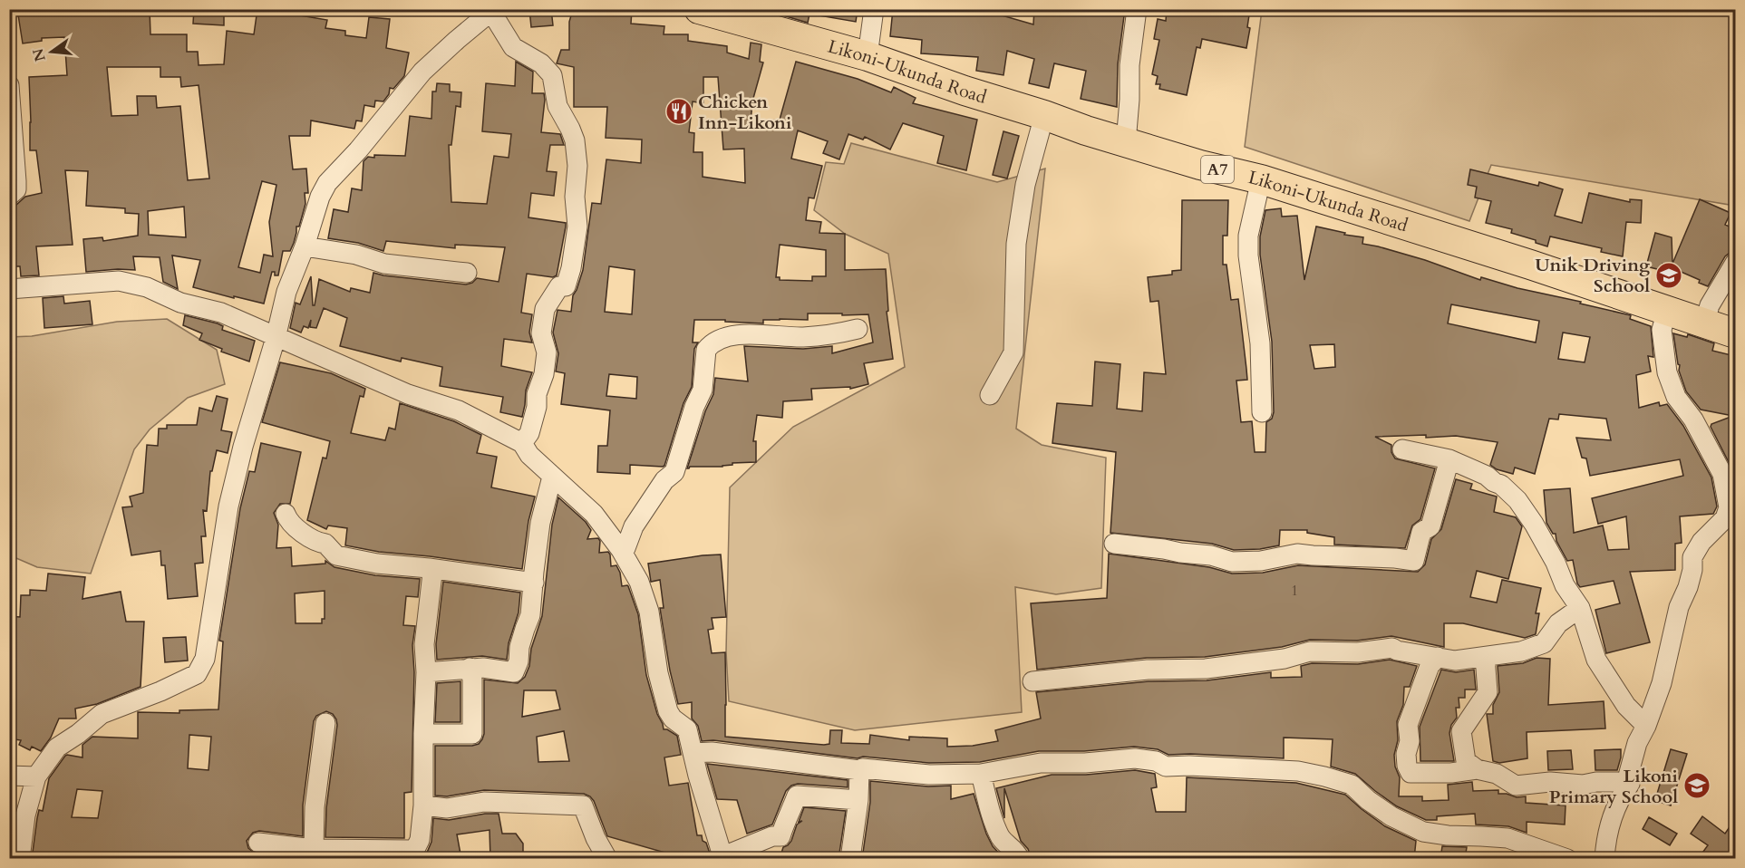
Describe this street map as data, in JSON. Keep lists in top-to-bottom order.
{
  "streets": {
    "highway": ["Likoni-Ukunda Road", "A7"]
  },
  "places": {
    "restaurant": ["Chicken Inn-Likoni"],
    "school or university": ["Unik Driving School", "Likoni Primary School"]
  },
  "house_numbers": ["1"],
  "north": "left"
}
